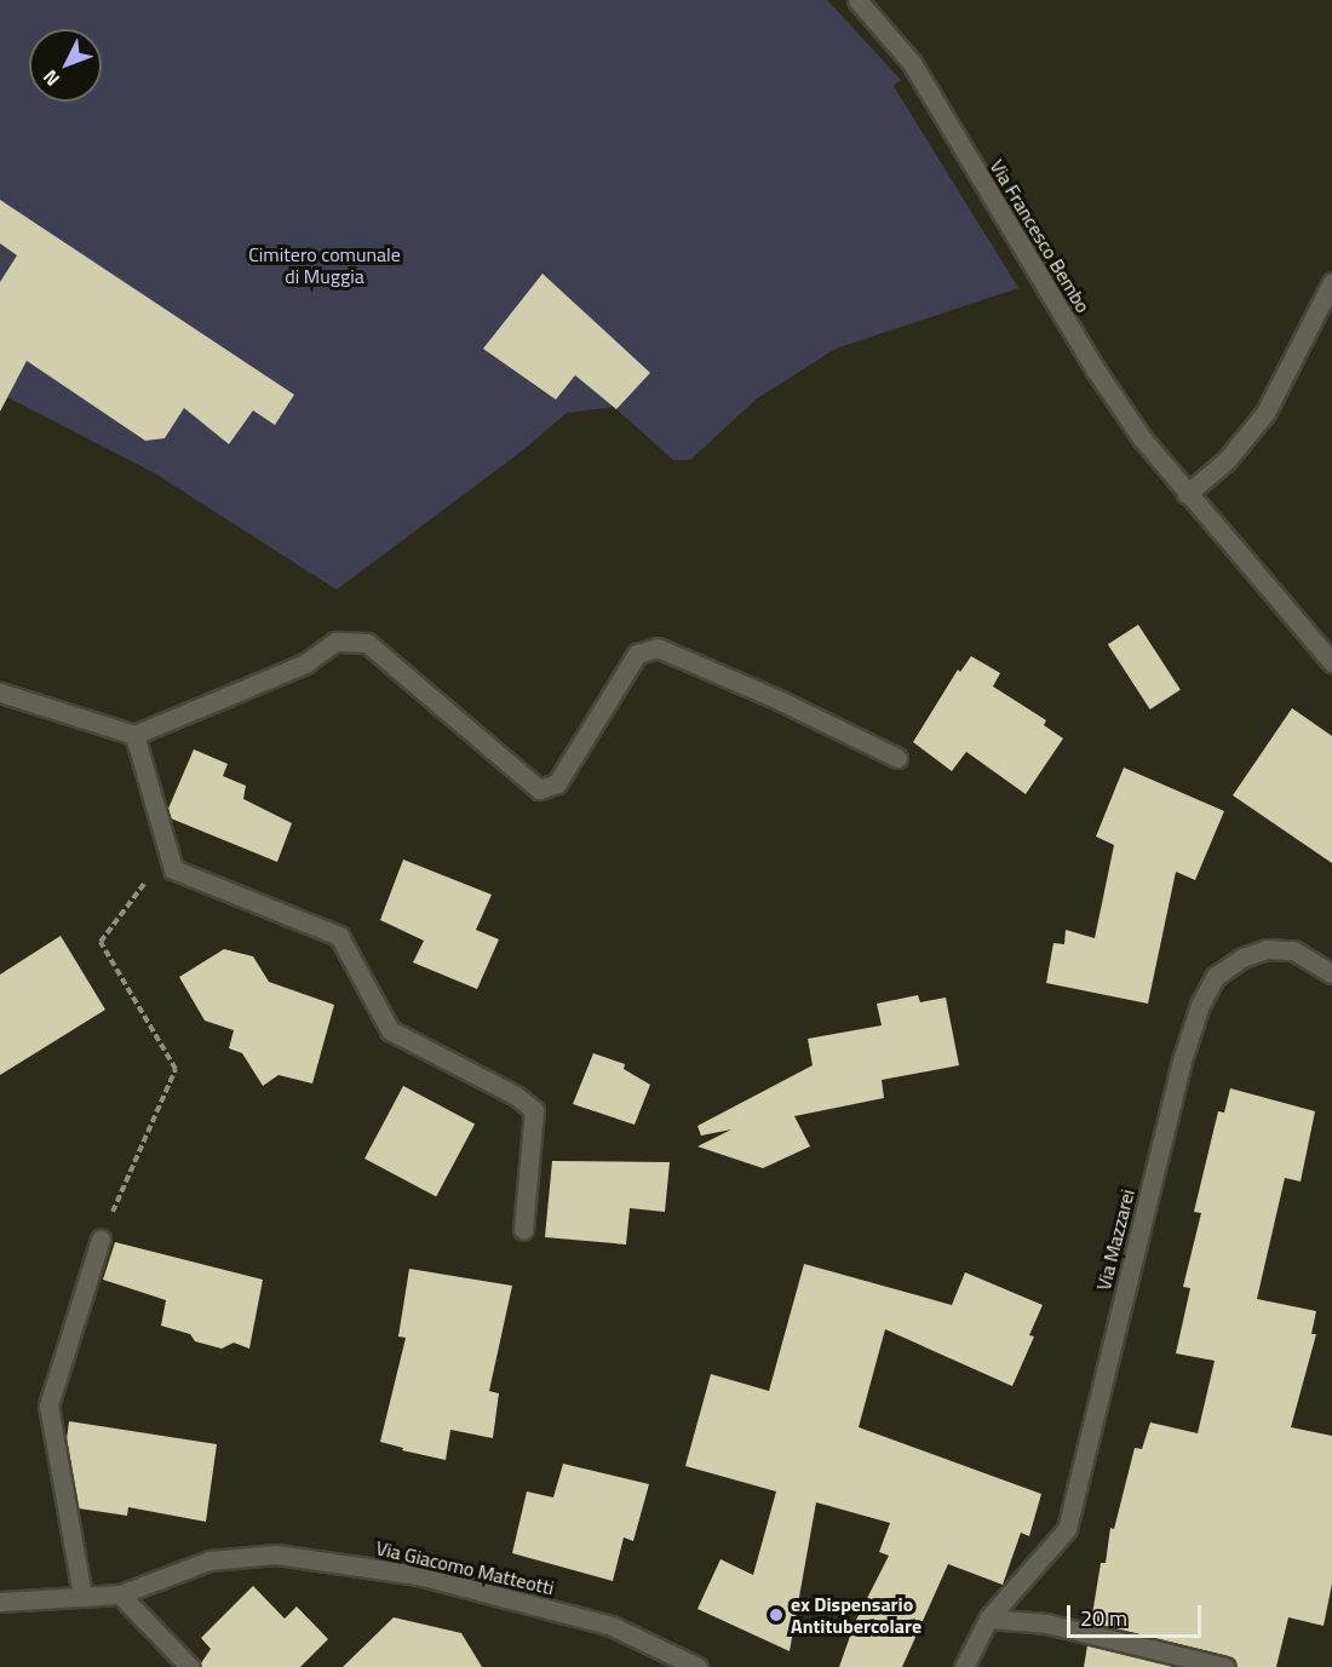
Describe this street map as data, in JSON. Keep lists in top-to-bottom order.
{
  "streets": {
    "street": ["Via Francesco Bembo", "Via Mazzarei", "Via Giacomo Matteotti"]
  },
  "parks": ["Cimitero comunale di Muggia"],
  "places": ["ex Dispensario Antitubercolare"],
  "scale_bar": "20 m",
  "north": "bottom left"
}
